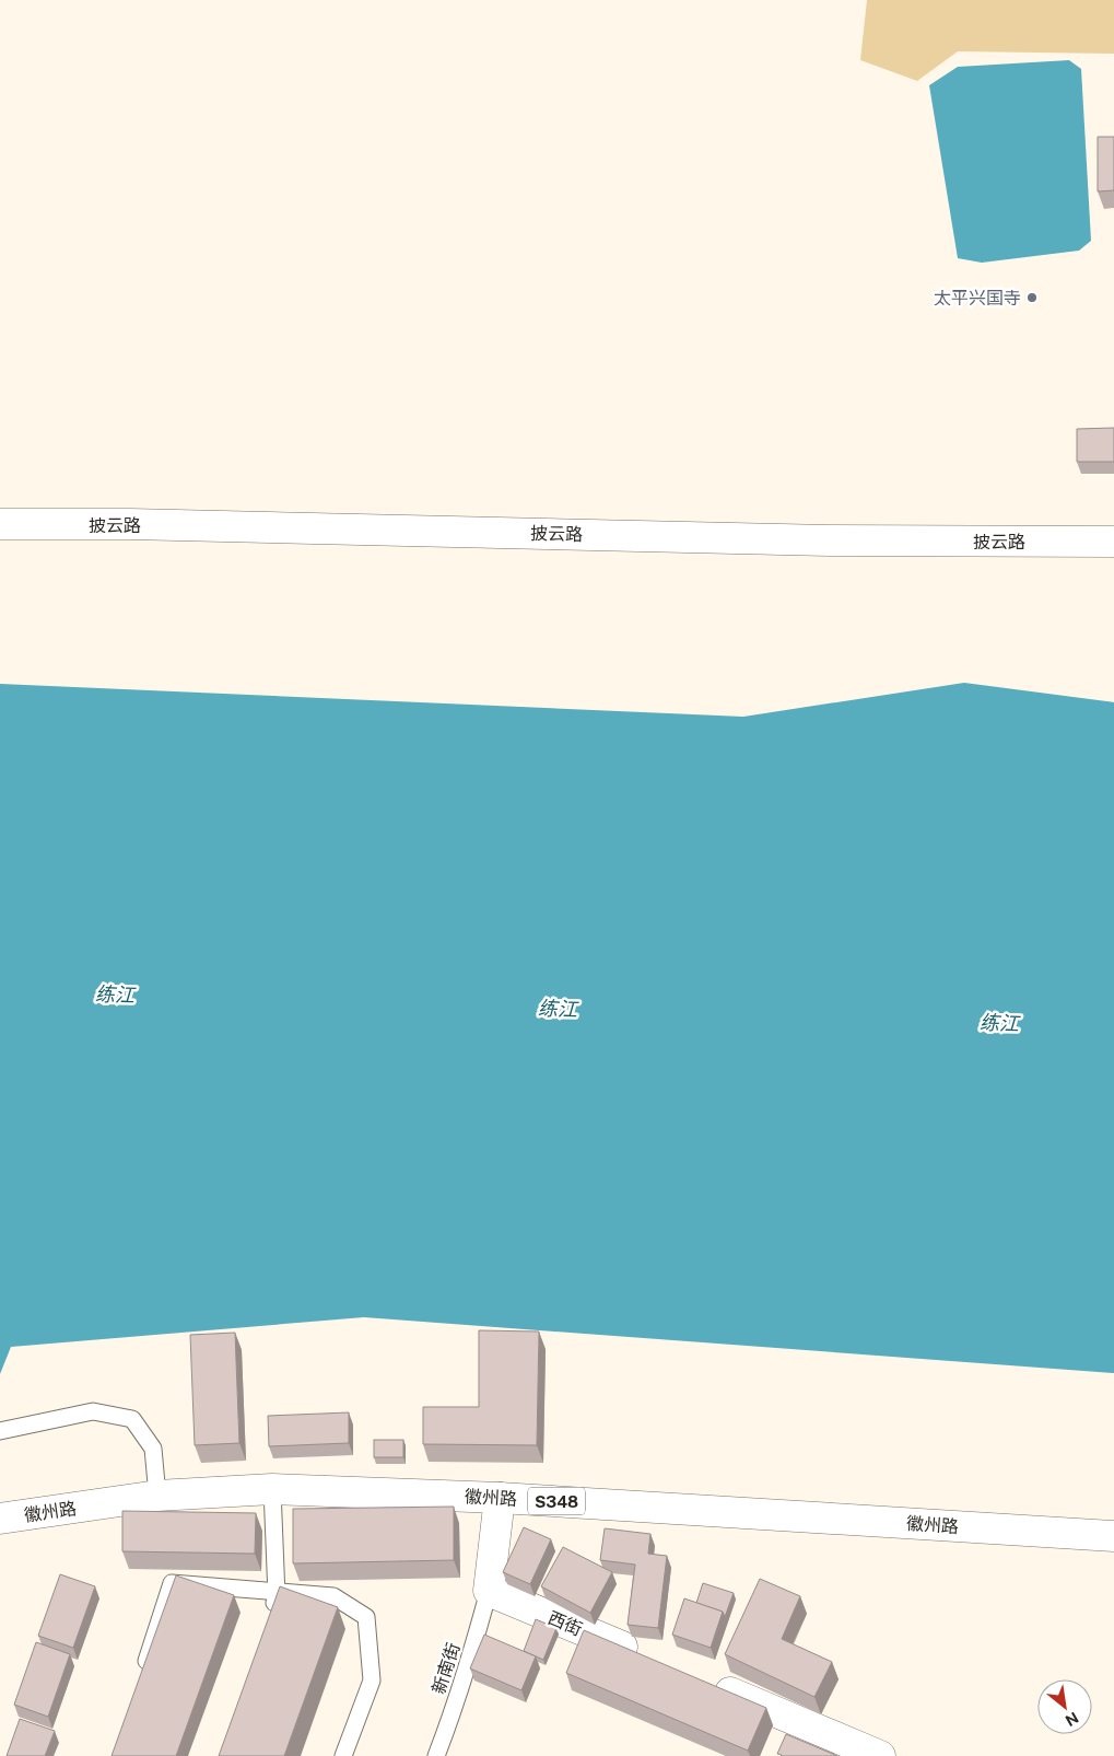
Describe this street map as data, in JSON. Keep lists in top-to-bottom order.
{
  "streets": {
    "street": [
      "披云路",
      "徽州路",
      "S348",
      "西街"
    ],
    "lane": ["新南街"]
  },
  "crossings": [
    ["西街", "新南街"]
  ],
  "water": ["练江"],
  "places": ["太平兴国寺"],
  "north": "bottom right"
}
